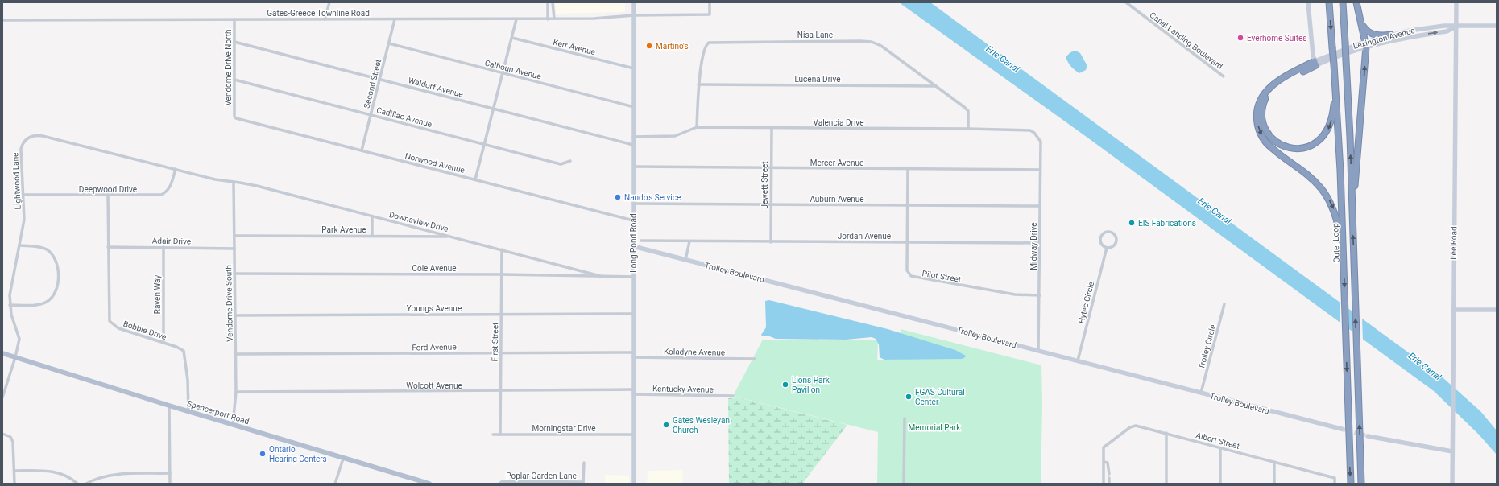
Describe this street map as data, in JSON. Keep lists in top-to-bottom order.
{
  "streets": {
    "highway": ["Outer Loop"],
    "main road": ["Spencerport Road"],
    "street": [
      "Gates-Greece Townline Road",
      "Nisa Lane",
      "Lexington Avenue",
      "Canal Landing Boulevard",
      "Kerr Avenue",
      "Vendome Drive North",
      "Calhoun Avenue",
      "Lucena Drive",
      "Second Street",
      "Waldorf Avenue",
      "Cadillac Avenue",
      "Valencia Drive",
      "Norwood Avenue",
      "Mercer Avenue",
      "Lightwood Lane",
      "Jewett Street",
      "Deepwood Drive",
      "Auburn Avenue",
      "Downsview Drive",
      "Park Avenue",
      "Jordan Avenue",
      "Adair Drive",
      "Long Pond Road",
      "Lee Road",
      "Midway Drive",
      "Cole Avenue",
      "Trolley Boulevard",
      "Pilot Street",
      "Raven Way",
      "Hytec Circle",
      "Vendome Drive South",
      "Youngs Avenue",
      "Bobbie Drive",
      "First Street",
      "Ford Avenue",
      "Trolley Circle",
      "Koladyne Avenue",
      "Wolcott Avenue",
      "Kentucky Avenue",
      "Morningstar Drive",
      "Albert Street",
      "Poplar Garden Lane"
    ]
  },
  "crossings": [
    ["Gates-Greece Townline Road", "Vendome Drive North"],
    ["Gates-Greece Townline Road", "Second Street"],
    ["Gates-Greece Townline Road", "Long Pond Road"],
    ["Nisa Lane", "Lucena Drive"],
    ["Nisa Lane", "Valencia Drive"],
    ["Lexington Avenue", "Lee Road"],
    ["Kerr Avenue", "Long Pond Road"],
    ["Vendome Drive North", "Waldorf Avenue"],
    ["Vendome Drive North", "Cadillac Avenue"],
    ["Vendome Drive North", "Norwood Avenue"],
    ["Calhoun Avenue", "Second Street"],
    ["Calhoun Avenue", "Long Pond Road"],
    ["Second Street", "Waldorf Avenue"],
    ["Second Street", "Cadillac Avenue"],
    ["Second Street", "Norwood Avenue"],
    ["Waldorf Avenue", "Long Pond Road"],
    ["Valencia Drive", "Jewett Street"],
    ["Valencia Drive", "Long Pond Road"],
    ["Valencia Drive", "Midway Drive"],
    ["Norwood Avenue", "Long Pond Road"],
    ["Mercer Avenue", "Jewett Street"],
    ["Mercer Avenue", "Long Pond Road"],
    ["Mercer Avenue", "Midway Drive"],
    ["Mercer Avenue", "Pilot Street"],
    ["Lightwood Lane", "Deepwood Drive"],
    ["Lightwood Lane", "Downsview Drive"],
    ["Lightwood Lane", "Vendome Drive South"],
    ["Lightwood Lane", "Spencerport Road"],
    ["Jewett Street", "Auburn Avenue"],
    ["Jewett Street", "Jordan Avenue"],
    ["Deepwood Drive", "Bobbie Drive"],
    ["Auburn Avenue", "Long Pond Road"],
    ["Auburn Avenue", "Midway Drive"],
    ["Auburn Avenue", "Pilot Street"],
    ["Downsview Drive", "Park Avenue"],
    ["Downsview Drive", "Cole Avenue"],
    ["Downsview Drive", "Vendome Drive South"],
    ["Downsview Drive", "First Street"],
    ["Park Avenue", "Vendome Drive South"],
    ["Jordan Avenue", "Midway Drive"],
    ["Jordan Avenue", "Pilot Street"],
    ["Adair Drive", "Raven Way"],
    ["Adair Drive", "Vendome Drive South"],
    ["Adair Drive", "Bobbie Drive"],
    ["Long Pond Road", "Cole Avenue"],
    ["Long Pond Road", "Trolley Boulevard"],
    ["Long Pond Road", "Youngs Avenue"],
    ["Long Pond Road", "Ford Avenue"],
    ["Long Pond Road", "Koladyne Avenue"],
    ["Long Pond Road", "Wolcott Avenue"],
    ["Long Pond Road", "Kentucky Avenue"],
    ["Long Pond Road", "Morningstar Drive"],
    ["Midway Drive", "Trolley Boulevard"],
    ["Midway Drive", "Pilot Street"],
    ["Cole Avenue", "Vendome Drive South"],
    ["Cole Avenue", "First Street"],
    ["Trolley Boulevard", "Hytec Circle"],
    ["Trolley Boulevard", "Trolley Circle"],
    ["Raven Way", "Bobbie Drive"],
    ["Vendome Drive South", "Youngs Avenue"],
    ["Vendome Drive South", "Ford Avenue"],
    ["Vendome Drive South", "Wolcott Avenue"],
    ["Vendome Drive South", "Spencerport Road"],
    ["Youngs Avenue", "First Street"],
    ["Bobbie Drive", "Spencerport Road"],
    ["First Street", "Ford Avenue"],
    ["First Street", "Wolcott Avenue"],
    ["First Street", "Morningstar Drive"],
    ["Wolcott Avenue", "Kentucky Avenue"]
  ],
  "water": ["Erie Canal"],
  "parks": ["Memorial Park"],
  "places": [
    "Everhome Suites",
    "Martino's",
    "Nando's Service",
    "EIS Fabrications",
    "Lions Park Pavilion",
    "FGAS Cultural Center",
    "Gates Wesleyan Church",
    "Ontario Hearing Centers"
  ]
}
